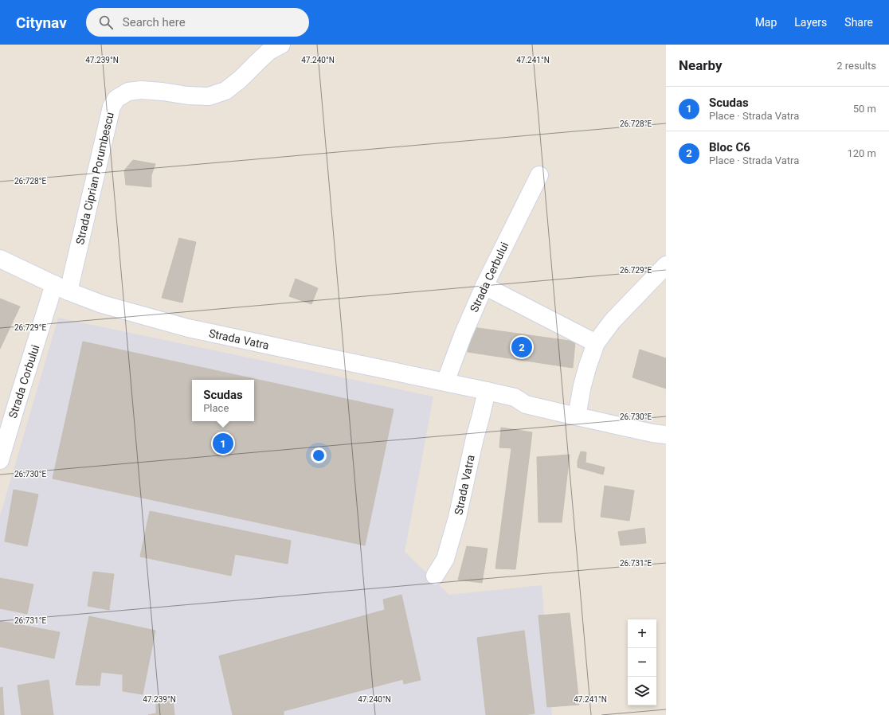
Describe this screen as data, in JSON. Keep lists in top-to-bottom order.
{
  "streets": {
    "street": [
      "Strada Ciprian Porumbescu",
      "Strada Cerbului",
      "Strada Vatra",
      "Strada Corbului"
    ]
  },
  "crossings": [
    ["Strada Ciprian Porumbescu", "Strada Vatra"],
    ["Strada Ciprian Porumbescu", "Strada Corbului"],
    ["Strada Cerbului", "Strada Vatra"],
    ["Strada Vatra", "Strada Corbului"]
  ],
  "page": {
    "header": "Citynav",
    "search": "Search here",
    "nav": ["Map", "Layers", "Share"],
    "heading": ["Nearby", "2 results"],
    "list": [
      {
        "mark": "1",
        "name": "Scudas",
        "note": "Place · Strada Vatra",
        "value": "50 m"
      },
      {
        "mark": "2",
        "name": "Bloc C6",
        "note": "Place · Strada Vatra",
        "value": "120 m"
      }
    ],
    "pins": ["2", "1"],
    "popup": ["Scudas", "Place"],
    "map_buttons": ["+", "−"]
  },
  "coordinates": [
    "47.239°N",
    "47.240°N",
    "47.241°N",
    "26.728°E",
    "26.729°E",
    "26.730°E",
    "26.731°E"
  ]
}
